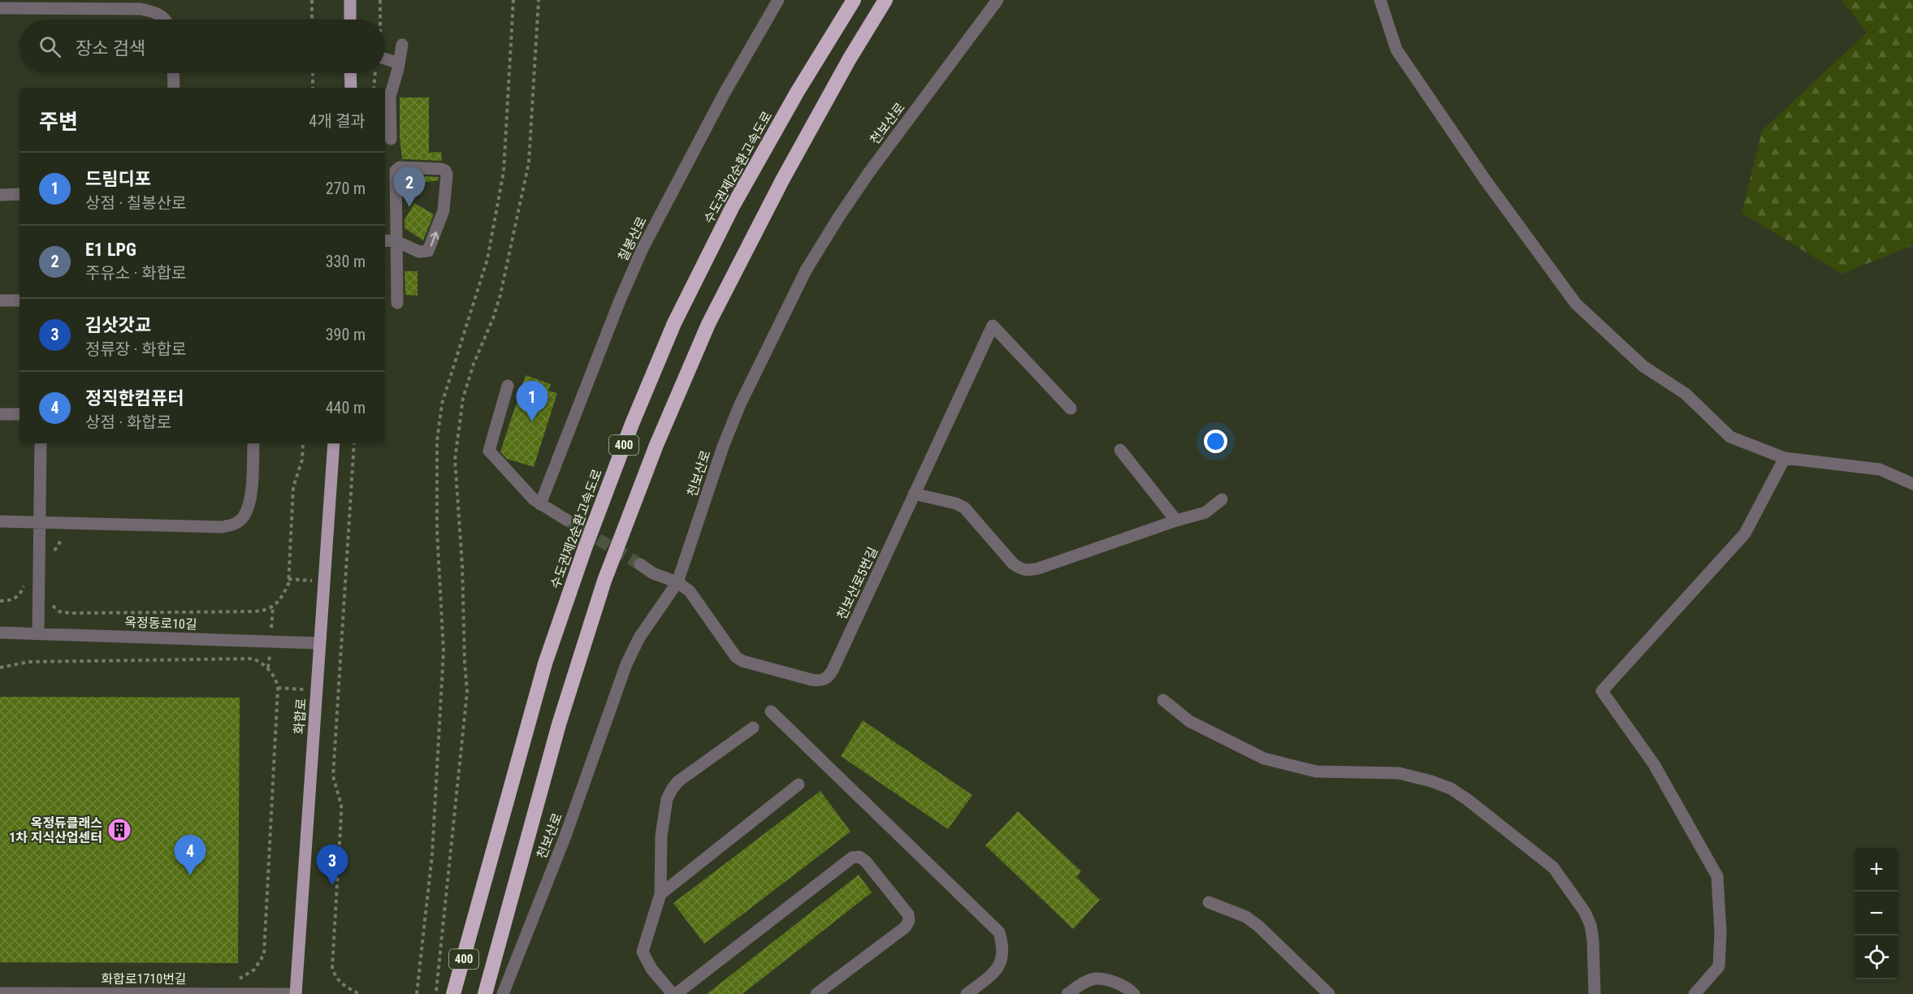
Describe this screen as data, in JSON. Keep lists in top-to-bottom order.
{
  "streets": {
    "highway": ["수도권제2순환고속도로", "400"],
    "main road": ["화합로"],
    "street": [
      "천보산로",
      "칠봉산로",
      "천보산로5번길",
      "옥정동로10길",
      "화합로1710번길"
    ]
  },
  "crossings": [
    ["천보산로", "천보산로5번길"],
    ["옥정동로10길", "화합로"]
  ],
  "places": {
    "building": ["옥정듀클래스 1차 지식산업센터"]
  },
  "page": {
    "search": "장소 검색",
    "heading": ["주변", "4개 결과"],
    "list": [
      {
        "mark": "1",
        "name": "드림디포",
        "note": "상점 · 칠봉산로",
        "value": "270 m"
      },
      {
        "mark": "2",
        "name": "E1 LPG",
        "note": "주유소 · 화합로",
        "value": "330 m"
      },
      {
        "mark": "3",
        "name": "김삿갓교",
        "note": "정류장 · 화합로",
        "value": "390 m"
      },
      {
        "mark": "4",
        "name": "정직한컴퓨터",
        "note": "상점 · 화합로",
        "value": "440 m"
      }
    ],
    "pins": [
      "2",
      "1",
      "4",
      "3"
    ],
    "map_buttons": ["+", "−"]
  }
}
